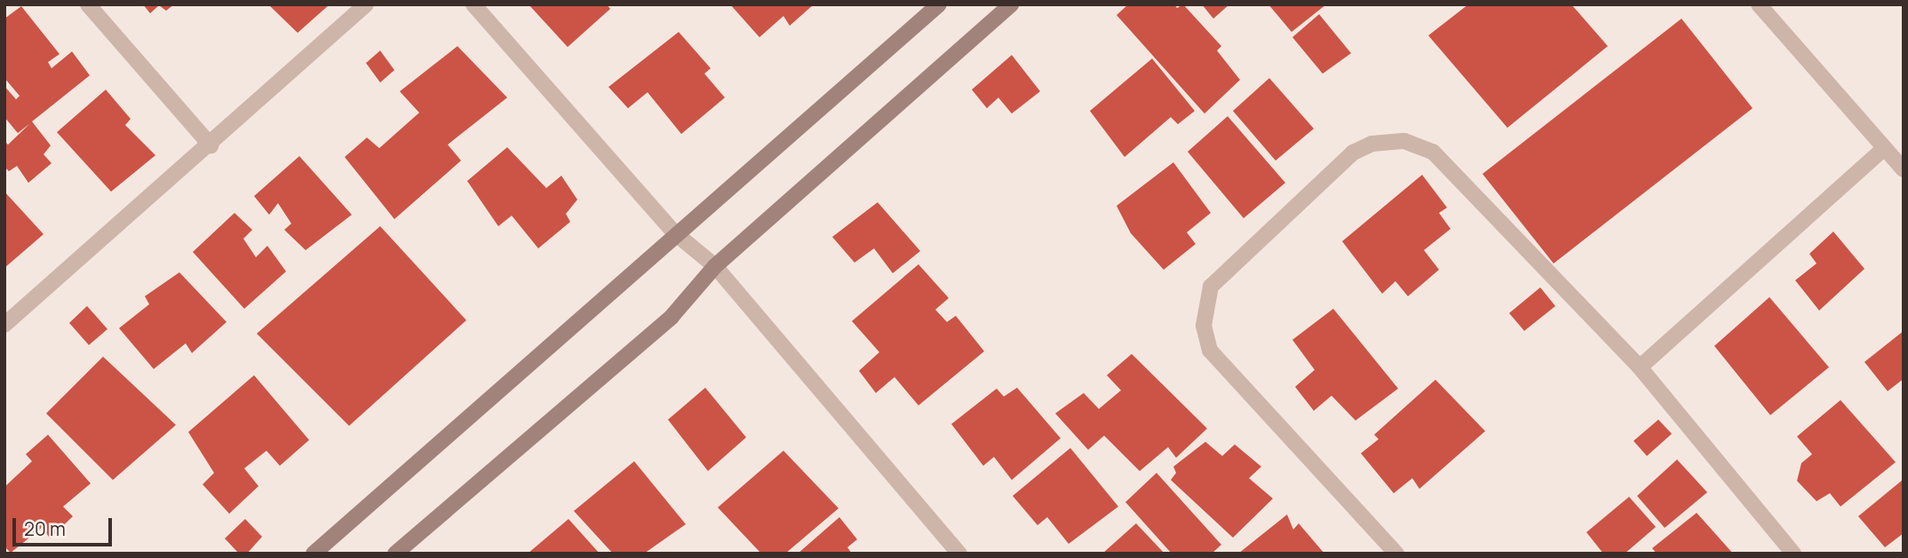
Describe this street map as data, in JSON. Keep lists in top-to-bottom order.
{
  "scale_bar": "20 m"
}
